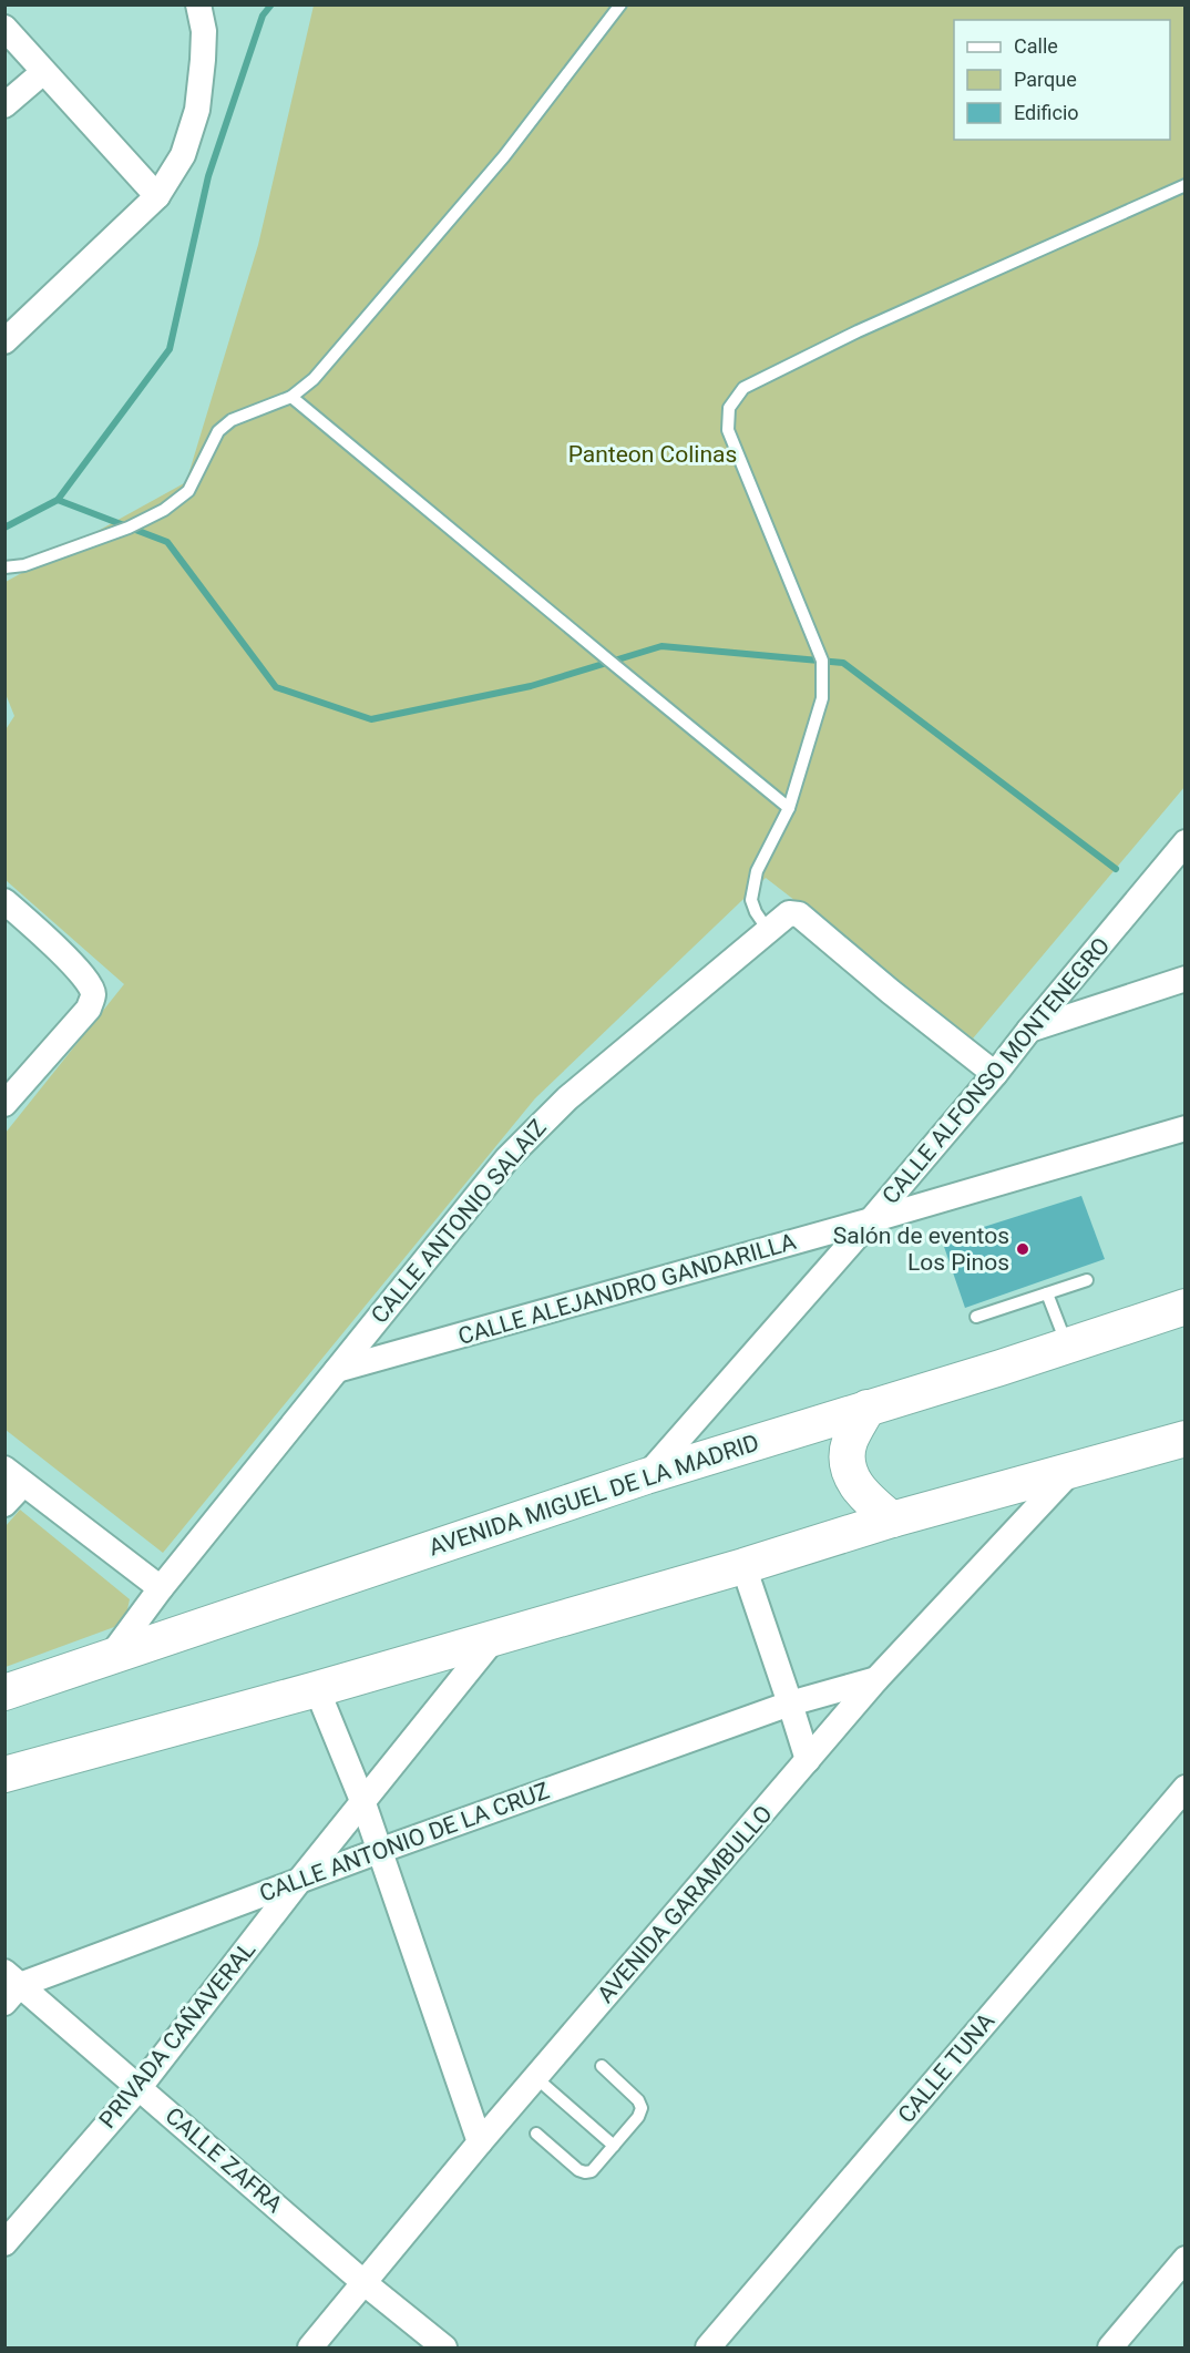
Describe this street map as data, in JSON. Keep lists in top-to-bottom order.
{
  "streets": {
    "main road": ["AVENIDA MIGUEL DE LA MADRID"],
    "street": [
      "CALLE ALFONSO MONTENEGRO",
      "CALLE ANTONIO SALAIZ",
      "CALLE ALEJANDRO GANDARILLA",
      "CALLE ANTONIO DE LA CRUZ",
      "AVENIDA GARAMBULLO",
      "PRIVADA CAÑAVERAL",
      "CALLE TUNA",
      "CALLE ZAFRA"
    ]
  },
  "crossings": [
    ["CALLE ALFONSO MONTENEGRO", "CALLE ANTONIO SALAIZ"],
    ["CALLE ALFONSO MONTENEGRO", "CALLE ALEJANDRO GANDARILLA"],
    ["CALLE ALFONSO MONTENEGRO", "AVENIDA MIGUEL DE LA MADRID"],
    ["CALLE ANTONIO SALAIZ", "CALLE ALEJANDRO GANDARILLA"],
    ["CALLE ANTONIO SALAIZ", "AVENIDA MIGUEL DE LA MADRID"],
    ["CALLE ANTONIO DE LA CRUZ", "AVENIDA GARAMBULLO"],
    ["CALLE ANTONIO DE LA CRUZ", "PRIVADA CAÑAVERAL"],
    ["CALLE ANTONIO DE LA CRUZ", "CALLE ZAFRA"],
    ["AVENIDA GARAMBULLO", "CALLE ZAFRA"],
    ["PRIVADA CAÑAVERAL", "CALLE ZAFRA"]
  ],
  "parks": ["Panteon Colinas"],
  "places": ["Salón de eventos Los Pinos"],
  "legend": ["Calle", "Parque", "Edificio"]
}
